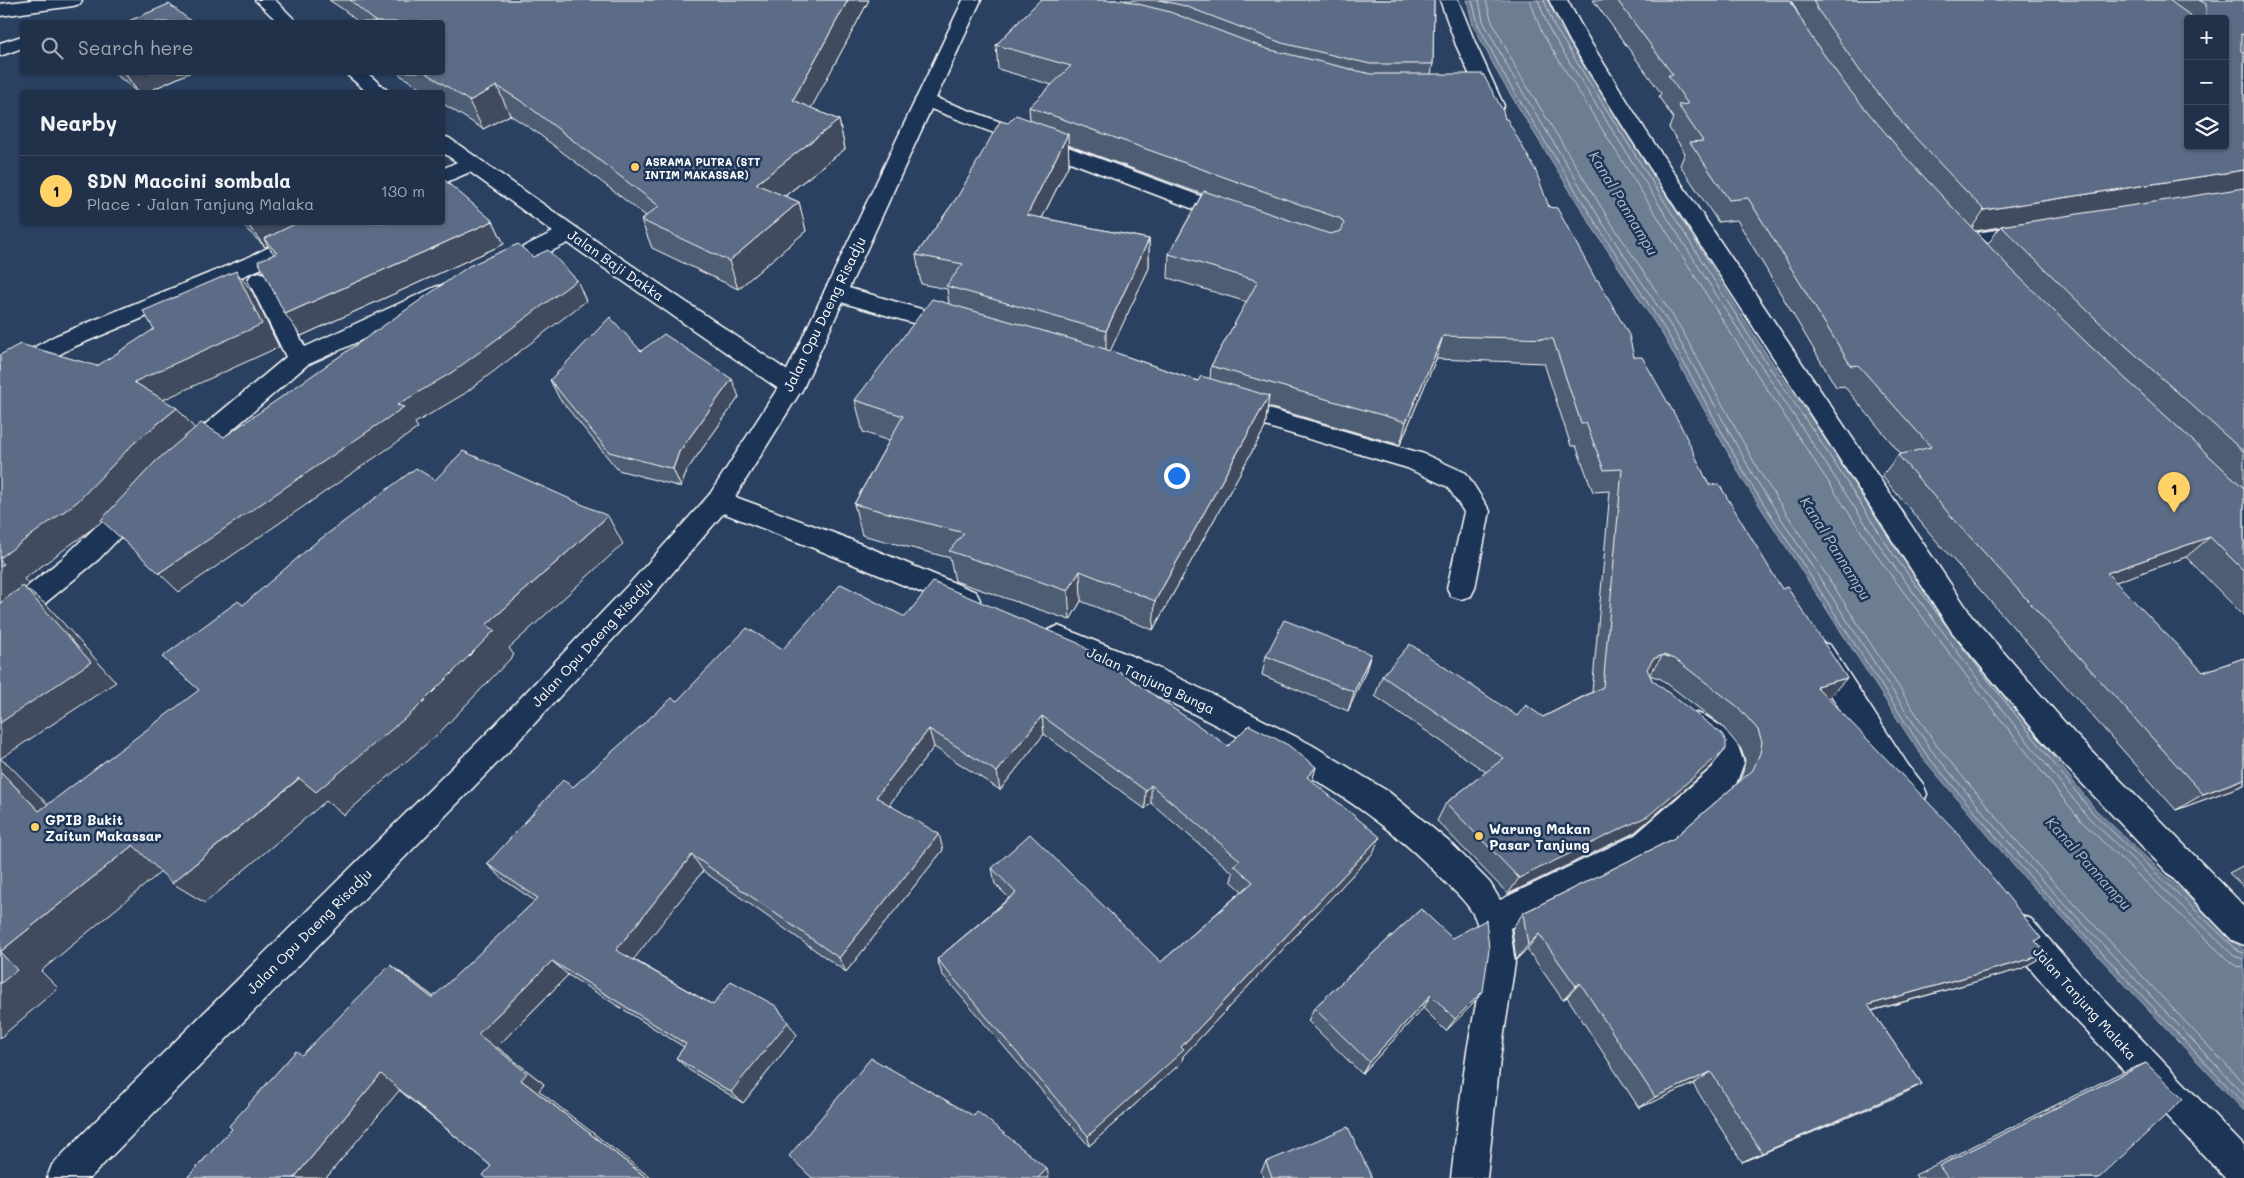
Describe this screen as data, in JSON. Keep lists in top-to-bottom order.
{
  "streets": {
    "street": [
      "Jalan Baji Dakka",
      "Jalan Opu Daeng Risadju",
      "Jalan Tanjung Bunga",
      "Jalan Tanjung Malaka"
    ]
  },
  "crossings": [
    ["Jalan Baji Dakka", "Jalan Opu Daeng Risadju"]
  ],
  "water": ["Kanal Pannampu"],
  "places": ["ASRAMA PUTRA (STT INTIM MAKASSAR)", "GPIB Bukit Zaitun Makassar", "Warung Makan Pasar Tanjung"],
  "page": {
    "map_buttons": ["+", "−"],
    "search": "Search here",
    "heading": "Nearby",
    "list": [
      {
        "mark": "1",
        "name": "SDN Maccini sombala",
        "note": "Place · Jalan Tanjung Malaka",
        "value": "130 m"
      }
    ],
    "pins": "1"
  }
}
